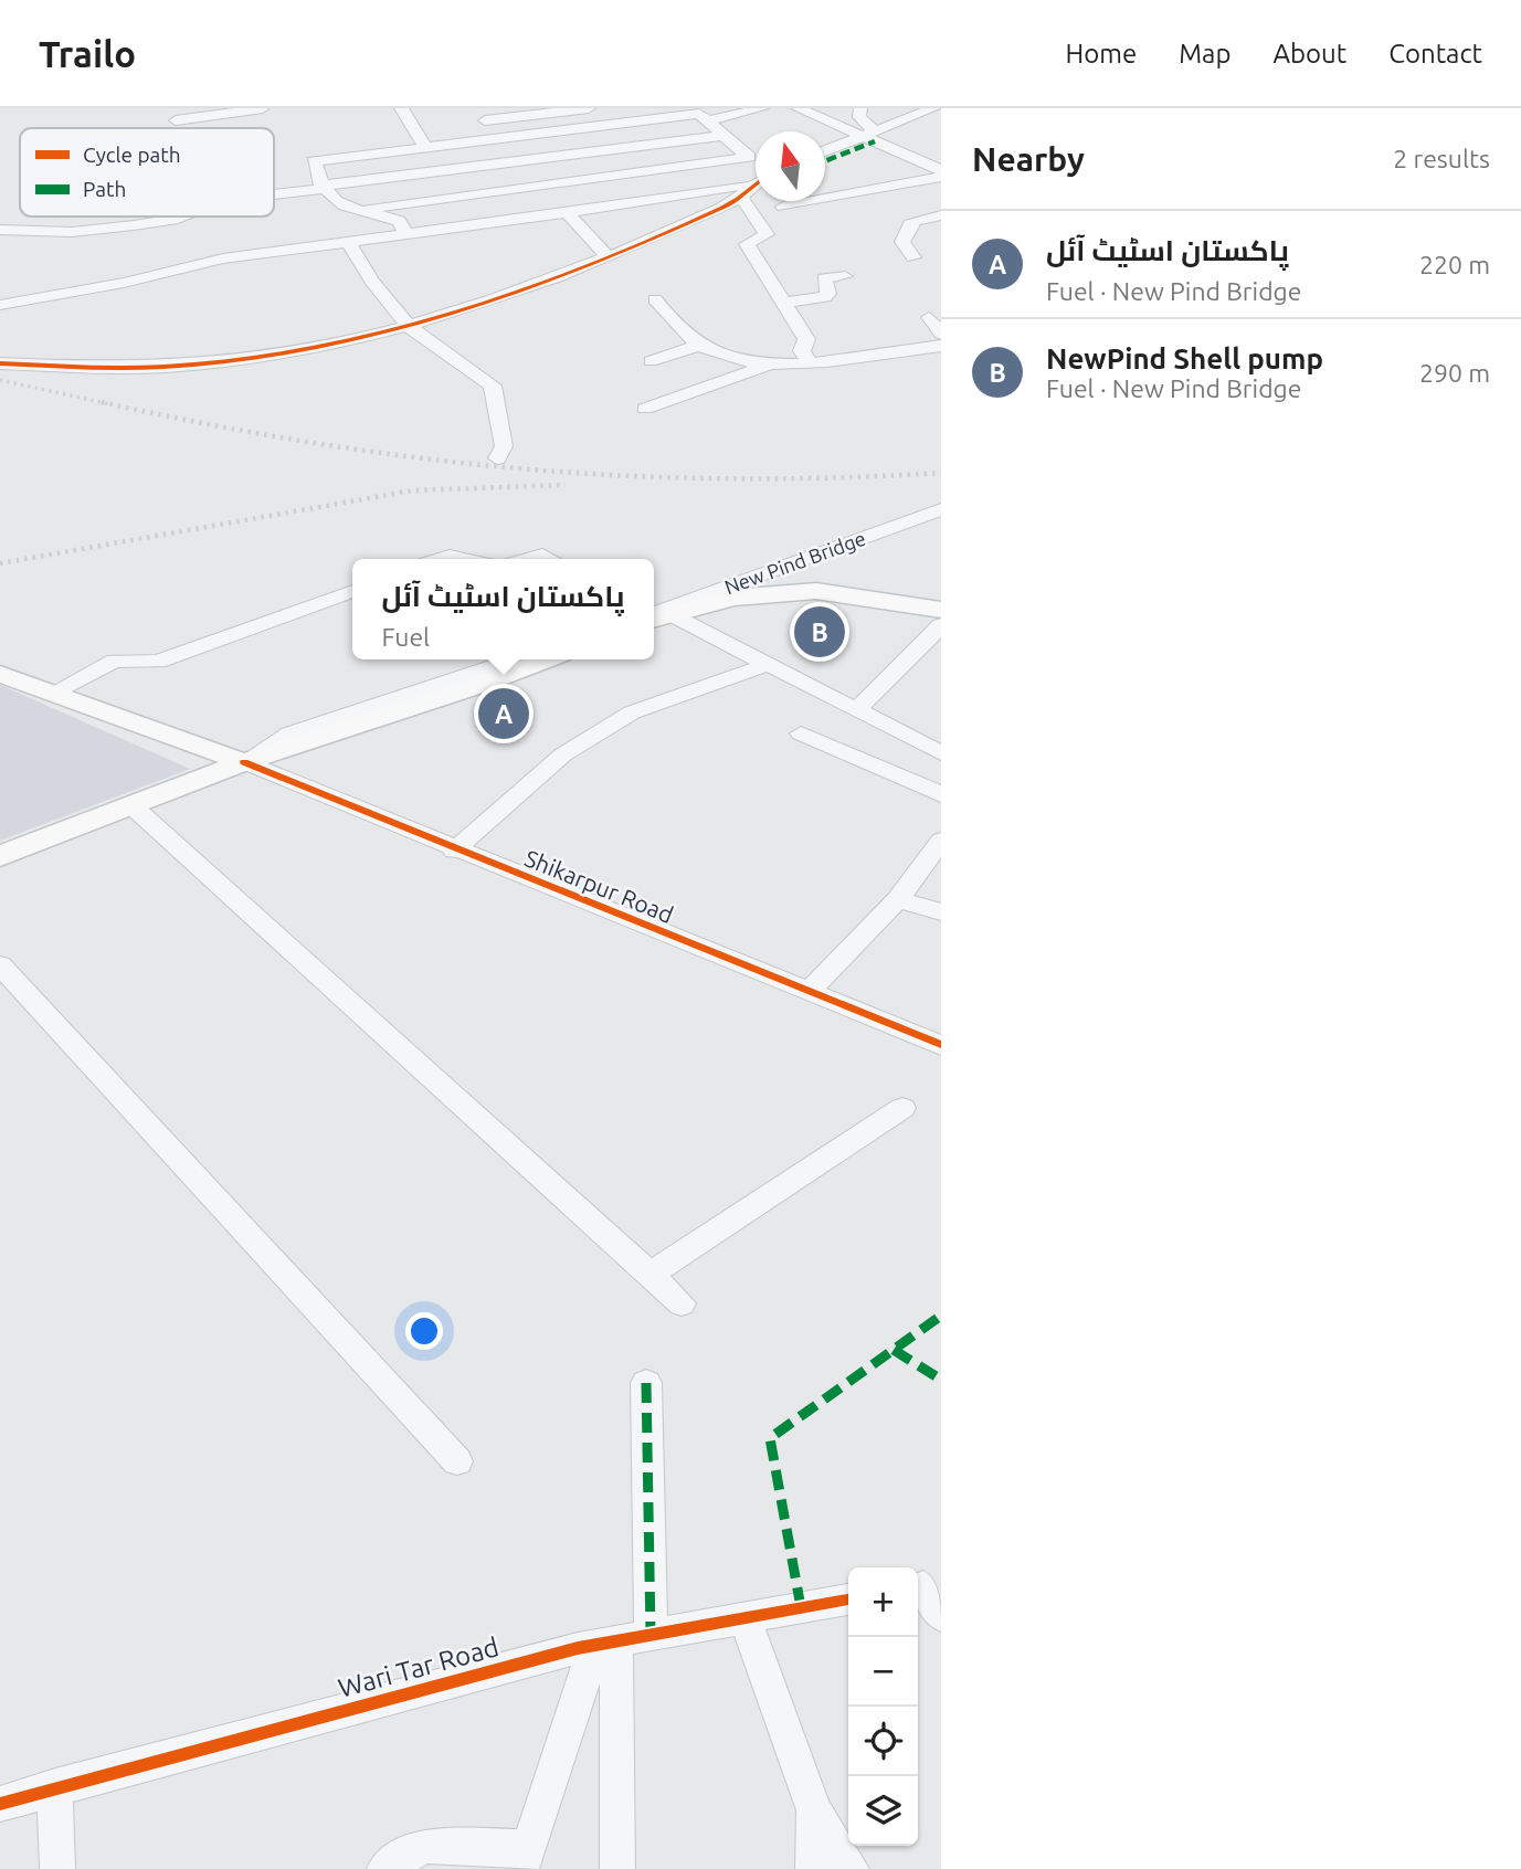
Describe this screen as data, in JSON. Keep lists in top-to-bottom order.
{
  "streets": {
    "street": ["New Pind Bridge", "Shikarpur Road", "Wari Tar Road"]
  },
  "legend": ["Cycle path", "Path"],
  "north": "top",
  "page": {
    "header": "Trailo",
    "nav": [
      "Home",
      "Map",
      "About",
      "Contact"
    ],
    "heading": ["Nearby", "2 results"],
    "list": [
      {
        "mark": "A",
        "name": "پاکستان اسٹیٹ آئل",
        "note": "Fuel · New Pind Bridge",
        "value": "220 m"
      },
      {
        "mark": "B",
        "name": "NewPind Shell pump",
        "note": "Fuel · New Pind Bridge",
        "value": "290 m"
      }
    ],
    "popup": ["پاکستان اسٹیٹ آئل", "Fuel"],
    "pins": ["B", "A"],
    "map_buttons": ["+", "−"]
  }
}
